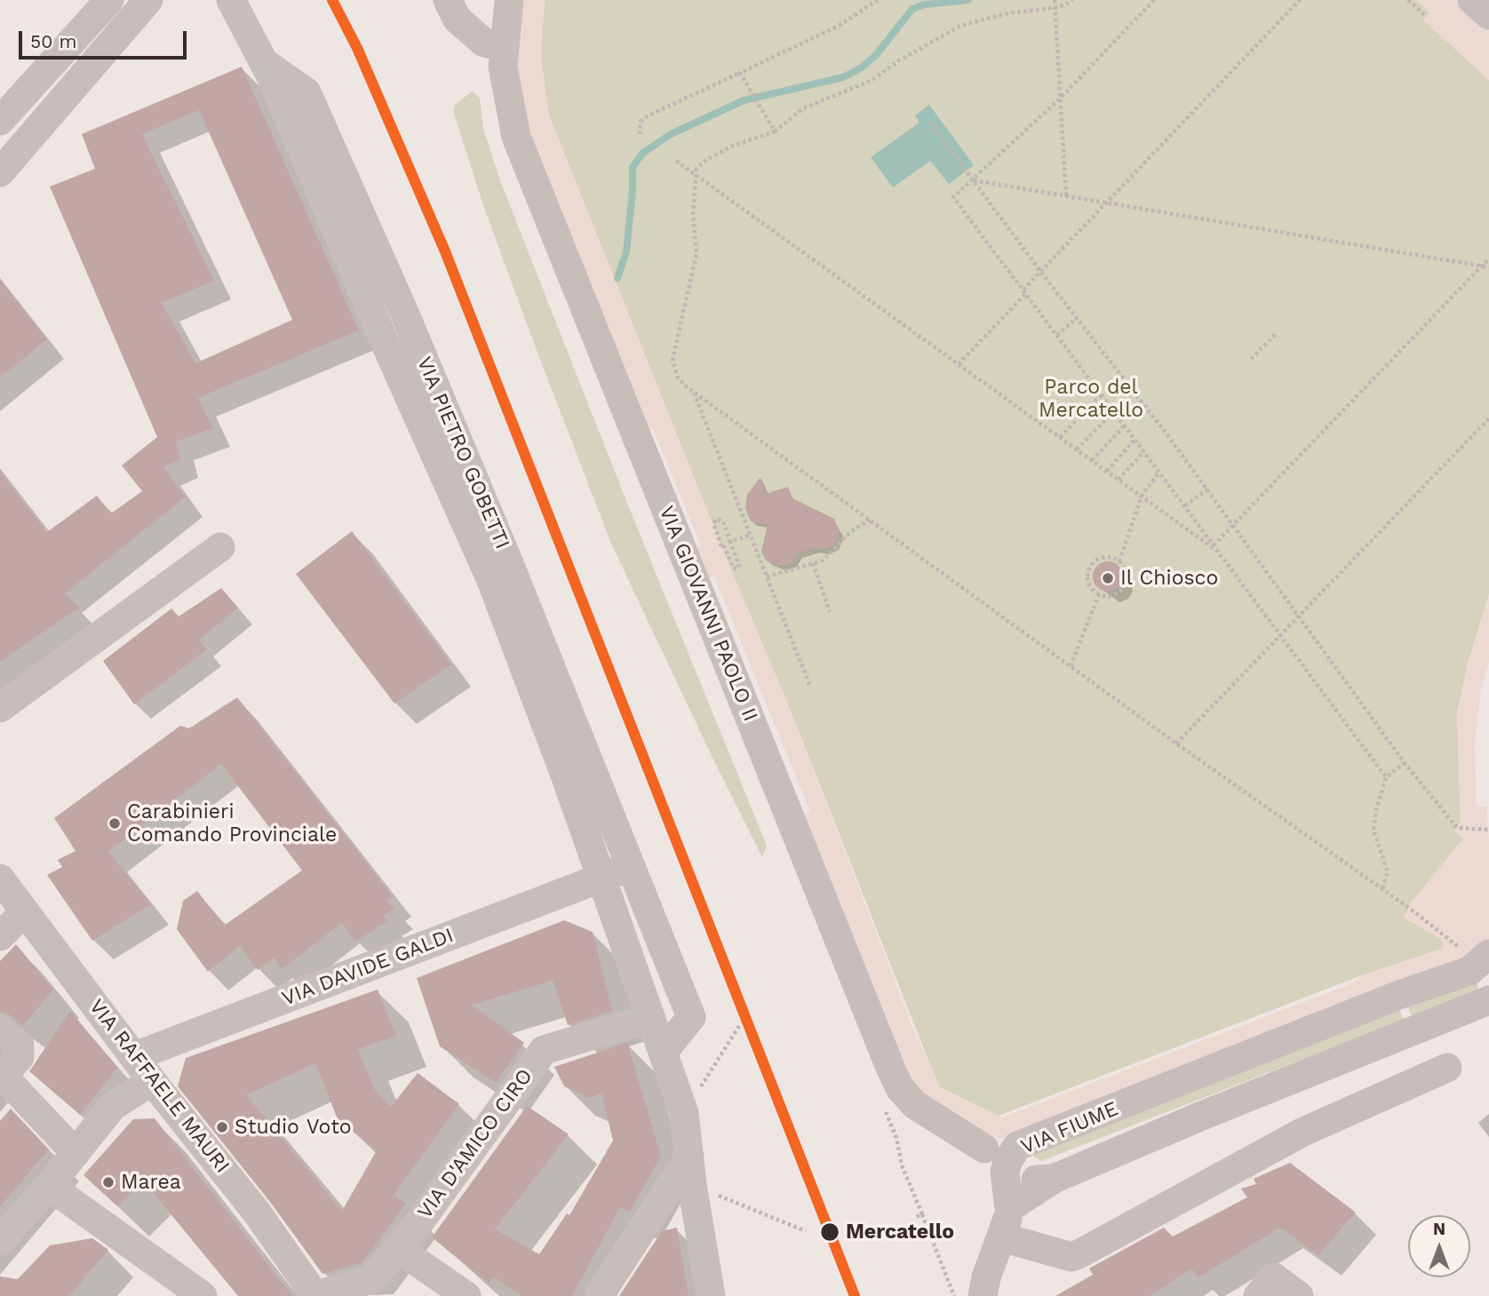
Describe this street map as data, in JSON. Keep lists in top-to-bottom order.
{
  "streets": {
    "street": [
      "VIA PIETRO GOBETTI",
      "VIA GIOVANNI PAOLO II",
      "VIA DAVIDE GALDI",
      "VIA RAFFAELE MAURI",
      "VIA FIUME",
      "VIA D'AMICO CIRO"
    ]
  },
  "crossings": [
    ["VIA PIETRO GOBETTI", "VIA DAVIDE GALDI"],
    ["VIA PIETRO GOBETTI", "VIA D'AMICO CIRO"],
    ["VIA GIOVANNI PAOLO II", "VIA FIUME"],
    ["VIA DAVIDE GALDI", "VIA RAFFAELE MAURI"],
    ["VIA RAFFAELE MAURI", "VIA D'AMICO CIRO"]
  ],
  "parks": ["Parco del Mercatello"],
  "places": [
    "Il Chiosco",
    "Carabinieri Comando Provinciale",
    "Studio Voto",
    "Marea",
    "Mercatello"
  ],
  "scale_bar": "50 m",
  "north": "top"
}
